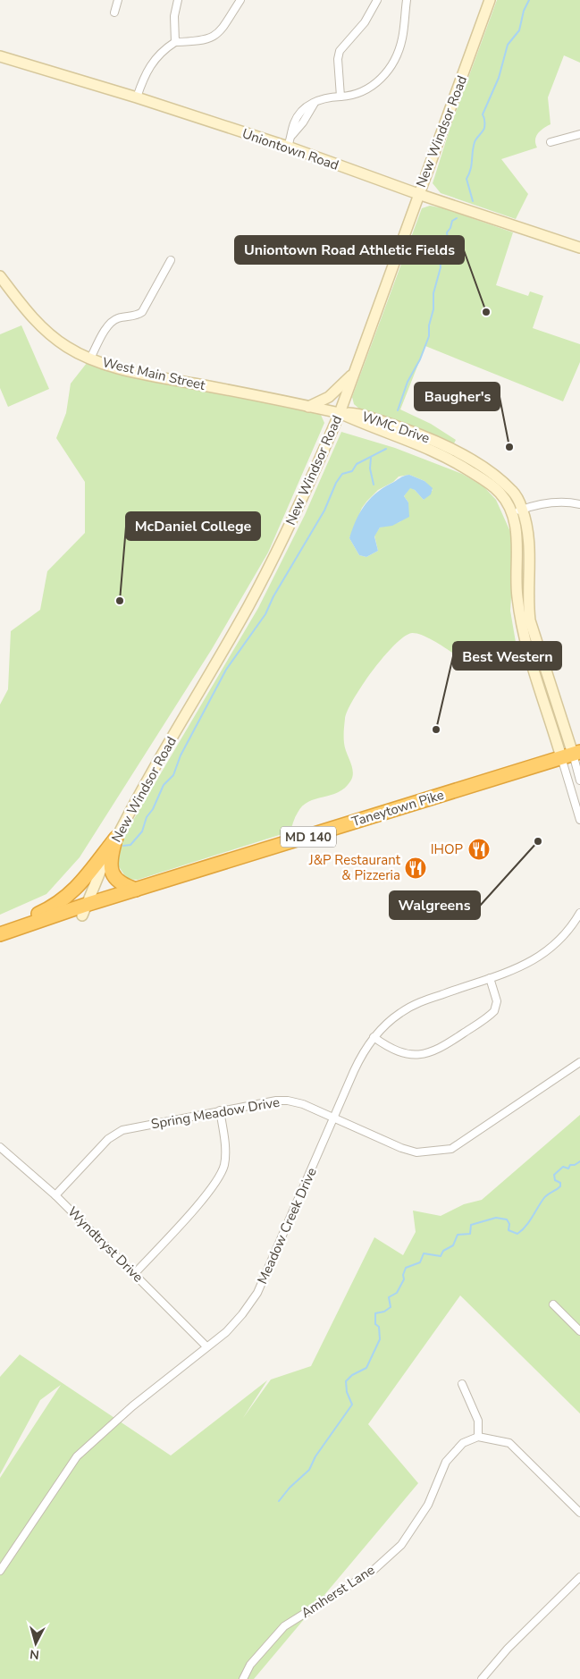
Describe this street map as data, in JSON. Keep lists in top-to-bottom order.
{
  "streets": {
    "highway": ["Taneytown Pike", "MD 140"],
    "main road": [
      "New Windsor Road",
      "Uniontown Road",
      "West Main Street",
      "WMC Drive"
    ],
    "street": [
      "Spring Meadow Drive",
      "Meadow Creek Drive",
      "Wyndtryst Drive",
      "Amherst Lane"
    ]
  },
  "crossings": [
    ["New Windsor Road", "Uniontown Road"],
    ["New Windsor Road", "West Main Street"],
    ["New Windsor Road", "WMC Drive"],
    ["New Windsor Road", "Taneytown Pike"],
    ["New Windsor Road", "MD 140"],
    ["West Main Street", "WMC Drive"],
    ["WMC Drive", "Taneytown Pike"],
    ["Taneytown Pike", "MD 140"],
    ["Spring Meadow Drive", "Meadow Creek Drive"],
    ["Spring Meadow Drive", "Wyndtryst Drive"],
    ["Meadow Creek Drive", "Wyndtryst Drive"]
  ],
  "places": {
    "other": [
      "Uniontown Road Athletic Fields",
      "Baugher's",
      "McDaniel College",
      "Best Western",
      "Walgreens"
    ],
    "restaurant": ["IHOP", "J&P Restaurant & Pizzeria"]
  },
  "north": "bottom"
}
